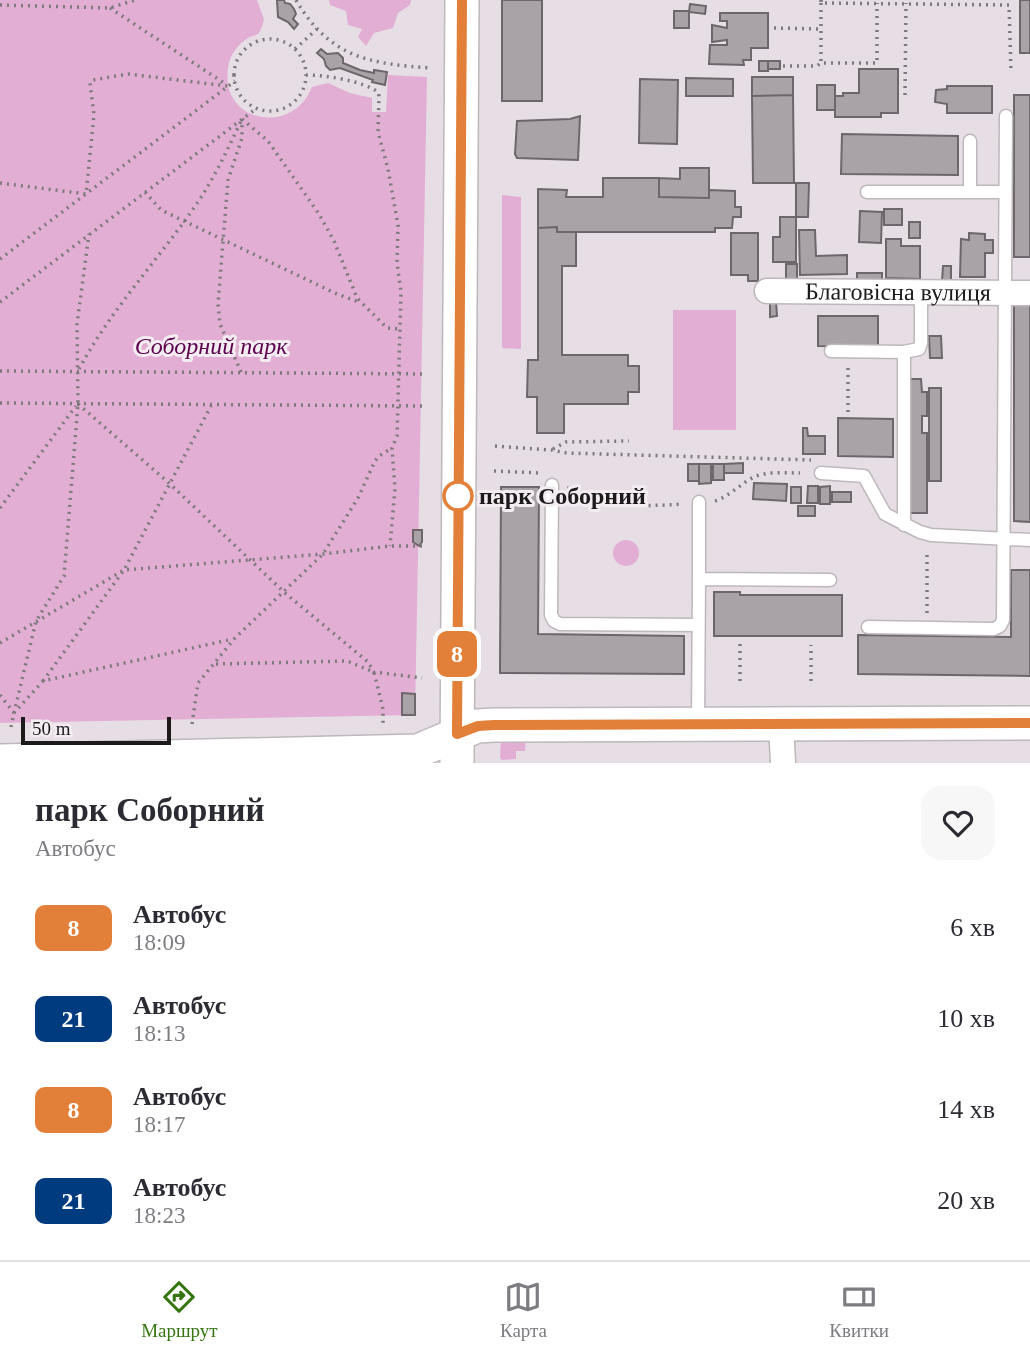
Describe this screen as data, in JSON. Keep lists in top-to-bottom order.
{
  "streets": {
    "street": ["Благовісна вулиця"]
  },
  "parks": ["Соборний парк"],
  "places": ["парк Соборний"],
  "lines": ["bus line 8"],
  "scale_bar": "50 m",
  "page": {
    "on_map": "8",
    "scale": "50 m",
    "heading": ["парк Соборний", "Автобус"],
    "list": [
      {
        "mark": "8",
        "name": "Автобус",
        "note": "18:09",
        "value": "6 хв"
      },
      {
        "mark": "21",
        "name": "Автобус",
        "note": "18:13",
        "value": "10 хв"
      },
      {
        "mark": "8",
        "name": "Автобус",
        "note": "18:17",
        "value": "14 хв"
      },
      {
        "mark": "21",
        "name": "Автобус",
        "note": "18:23",
        "value": "20 хв"
      }
    ],
    "tabs": ["Маршрут", "Карта", "Квитки"]
  }
}
